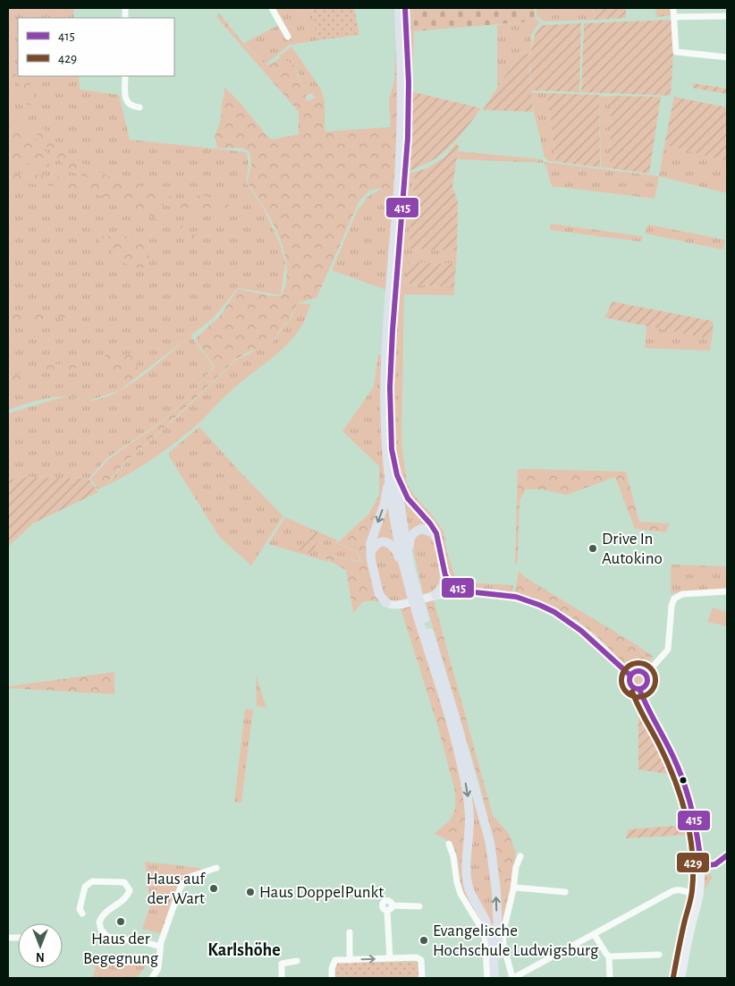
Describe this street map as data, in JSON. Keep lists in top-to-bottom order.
{
  "districts": ["Karlshöhe"],
  "places": [
    "Drive In Autokino",
    "Haus auf der Wart",
    "Haus DoppelPunkt",
    "Haus der Begegnung",
    "Evangelische Hochschule Ludwigsburg"
  ],
  "lines": ["transit line 415", "transit line 429"],
  "legend": ["415", "429"],
  "north": "bottom"
}
